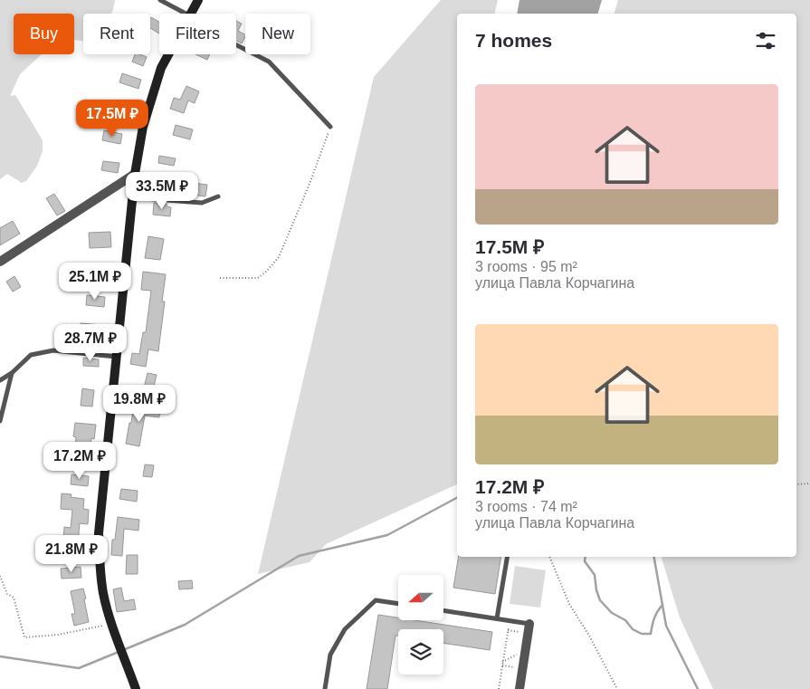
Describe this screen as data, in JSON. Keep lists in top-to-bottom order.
{
  "north": "left",
  "page": {
    "chip": [
      "Buy",
      "Rent",
      "Filters",
      "New"
    ],
    "heading": "7 homes",
    "list": [
      {
        "name": "17.5M ₽",
        "note": "3 rooms · 95 m² · улица Павла Корчагина"
      },
      {
        "name": "17.2M ₽",
        "note": "3 rooms · 74 m² · улица Павла Корчагина"
      }
    ],
    "price": [
      "17.5M ₽",
      "33.5M ₽",
      "25.1M ₽",
      "28.7M ₽",
      "19.8M ₽",
      "17.2M ₽",
      "21.8M ₽"
    ]
  }
}
